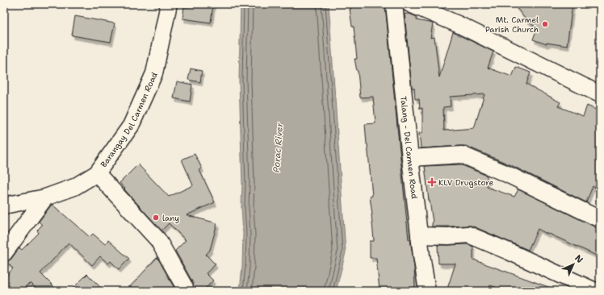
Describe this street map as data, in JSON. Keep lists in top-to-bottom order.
{
  "streets": {
    "street": ["Barangay Del Carmen Road", "Talang - Del Carmen Road"]
  },
  "water": ["Porac River"],
  "places": {
    "other": ["Mt. Carmel Parish Church", "lany"],
    "health": ["KLV Drugstore"]
  },
  "north": "top right"
}
